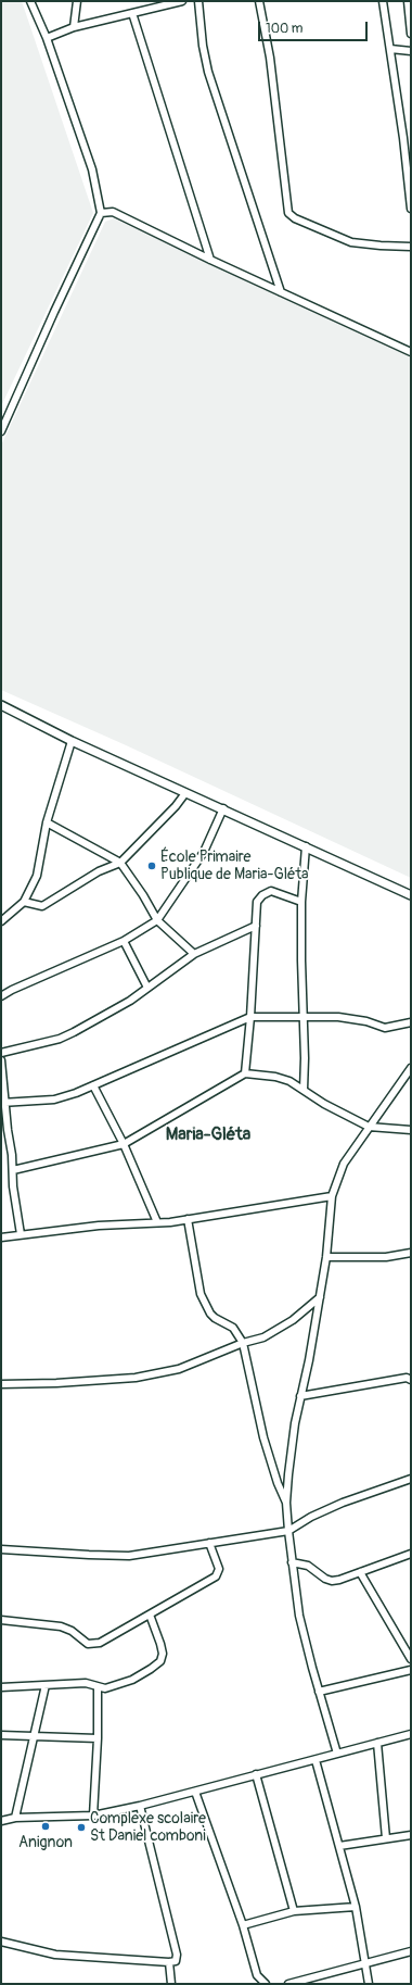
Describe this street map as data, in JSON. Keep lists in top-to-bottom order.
{
  "districts": ["Maria-Gléta"],
  "places": ["École Primaire Publique de Maria-Gléta", "Anignon", "Complexe scolaire St Daniel comboni"],
  "scale_bar": "100 m"
}
